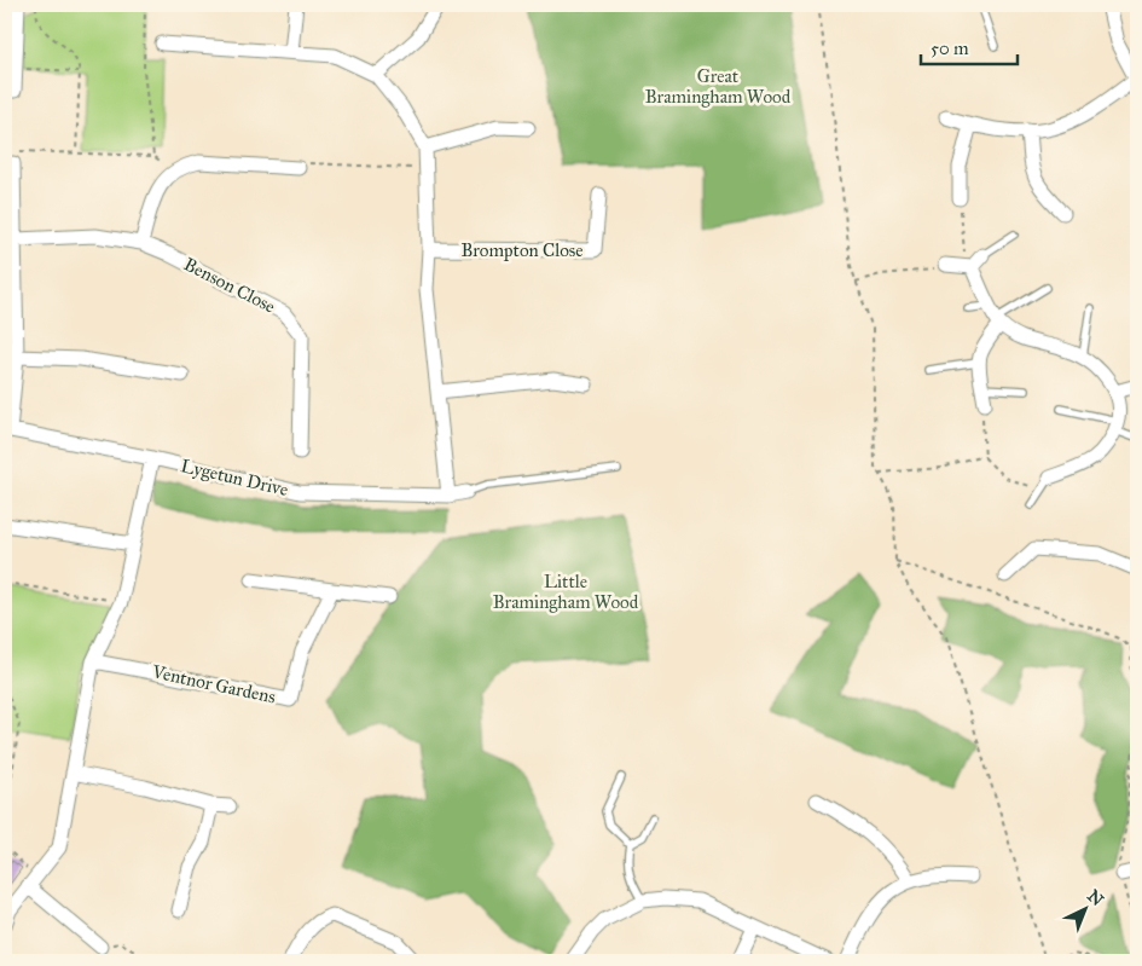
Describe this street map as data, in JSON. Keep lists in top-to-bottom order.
{
  "streets": {
    "street": [
      "Brompton Close",
      "Benson Close",
      "Lygetun Drive",
      "Ventnor Gardens"
    ]
  },
  "parks": ["Great Bramingham Wood", "Little Bramingham Wood"],
  "scale_bar": "50 m",
  "north": "top right"
}
